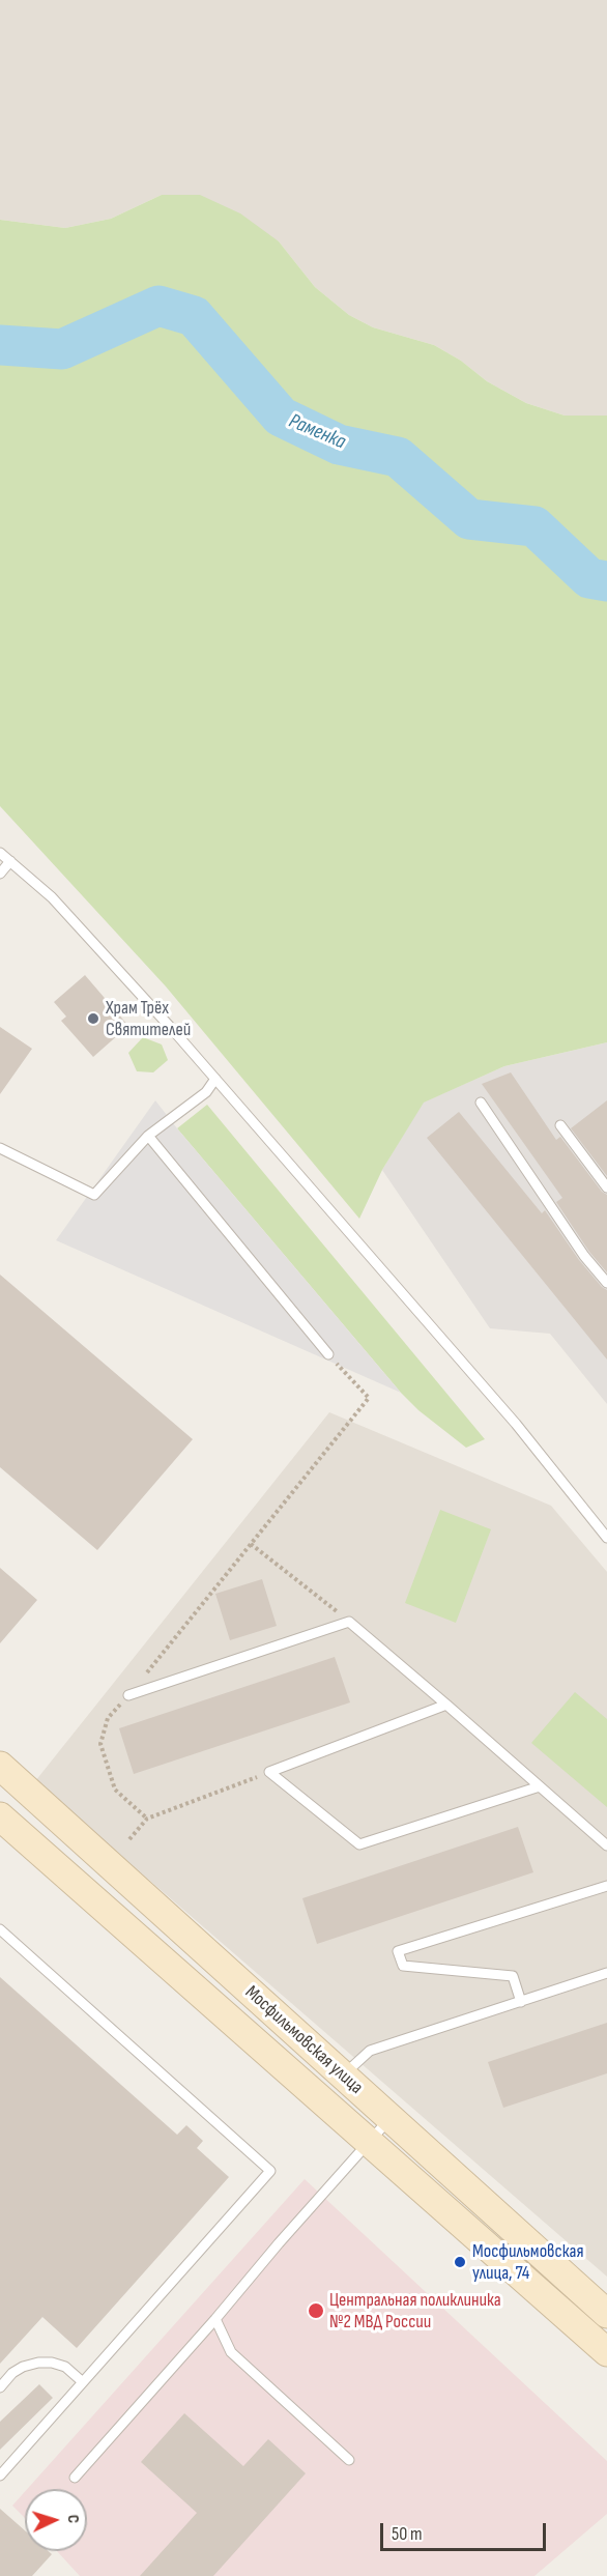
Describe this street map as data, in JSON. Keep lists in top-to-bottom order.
{
  "streets": {
    "main road": ["Мосфильмовская улица"]
  },
  "water": ["Раменка"],
  "places": ["Храм Трёх Святителей", "Мосфильмовская улица, 74", "Центральная поликлиника №2 МВД России"],
  "scale_bar": "50 m",
  "north": "right"
}
